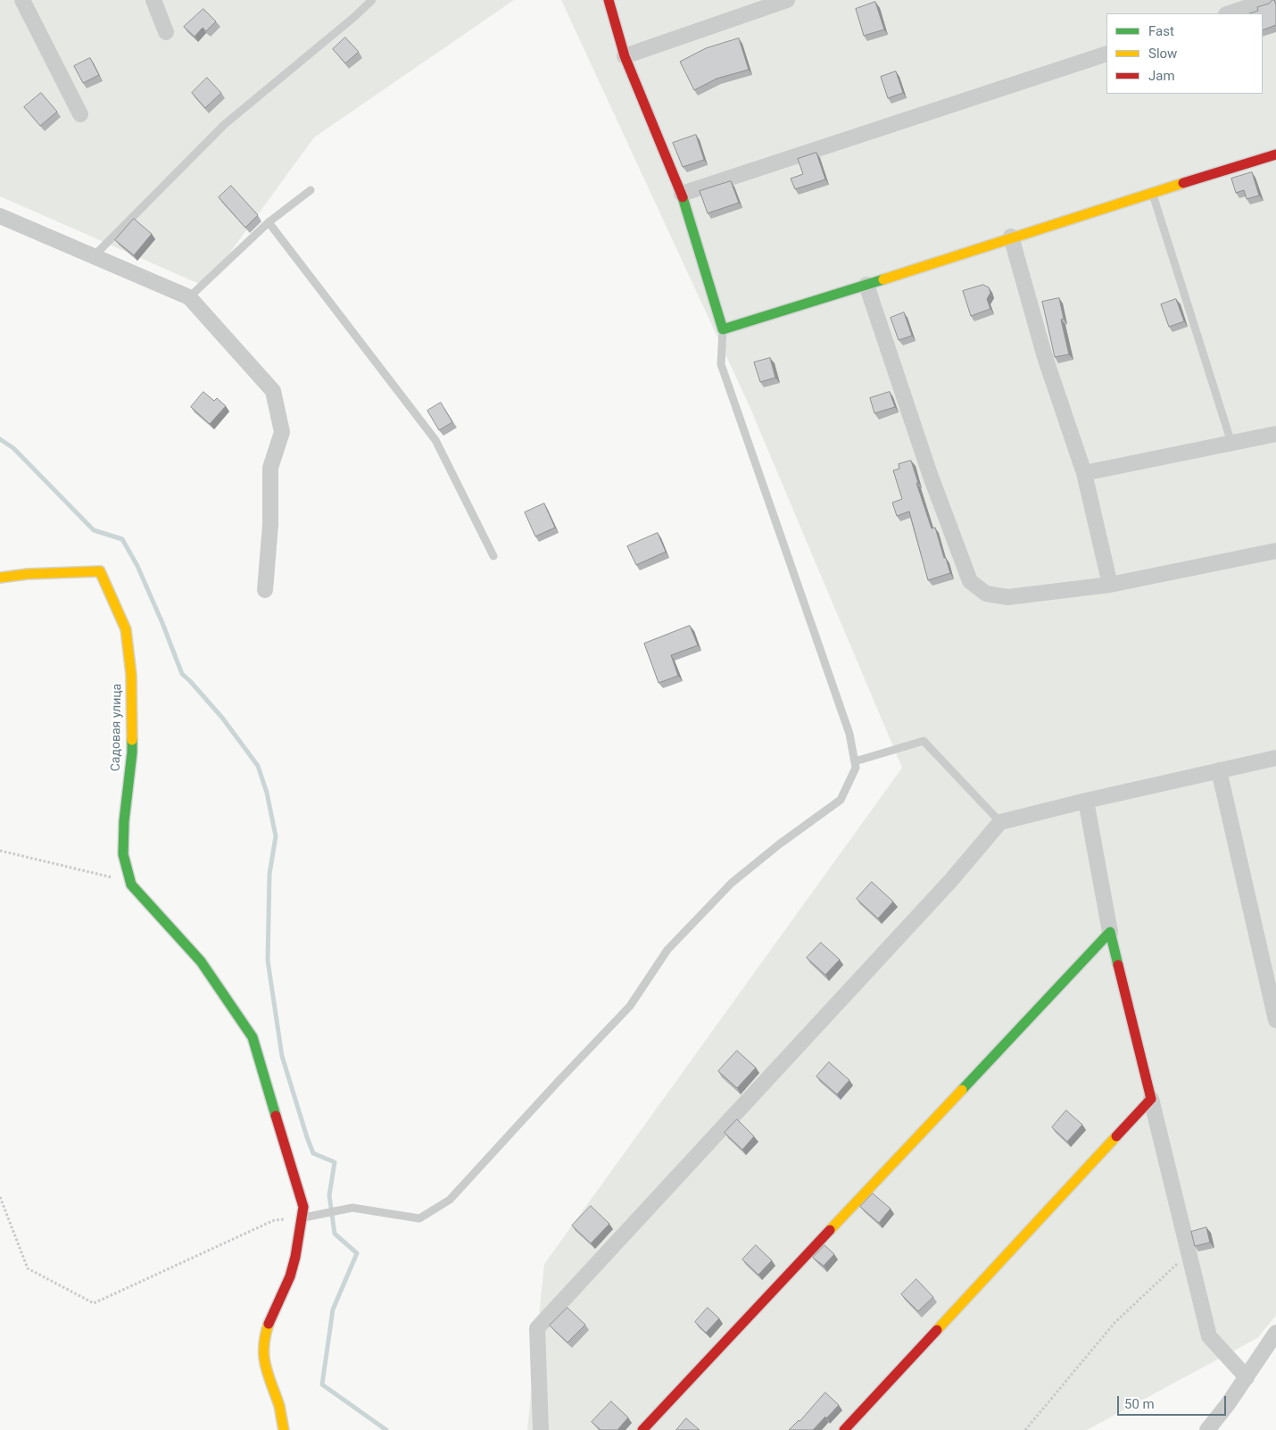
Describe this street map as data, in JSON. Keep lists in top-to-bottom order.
{
  "streets": {
    "street": ["Садовая улица"]
  },
  "legend": ["Fast", "Slow", "Jam"],
  "scale_bar": "50 m"
}
